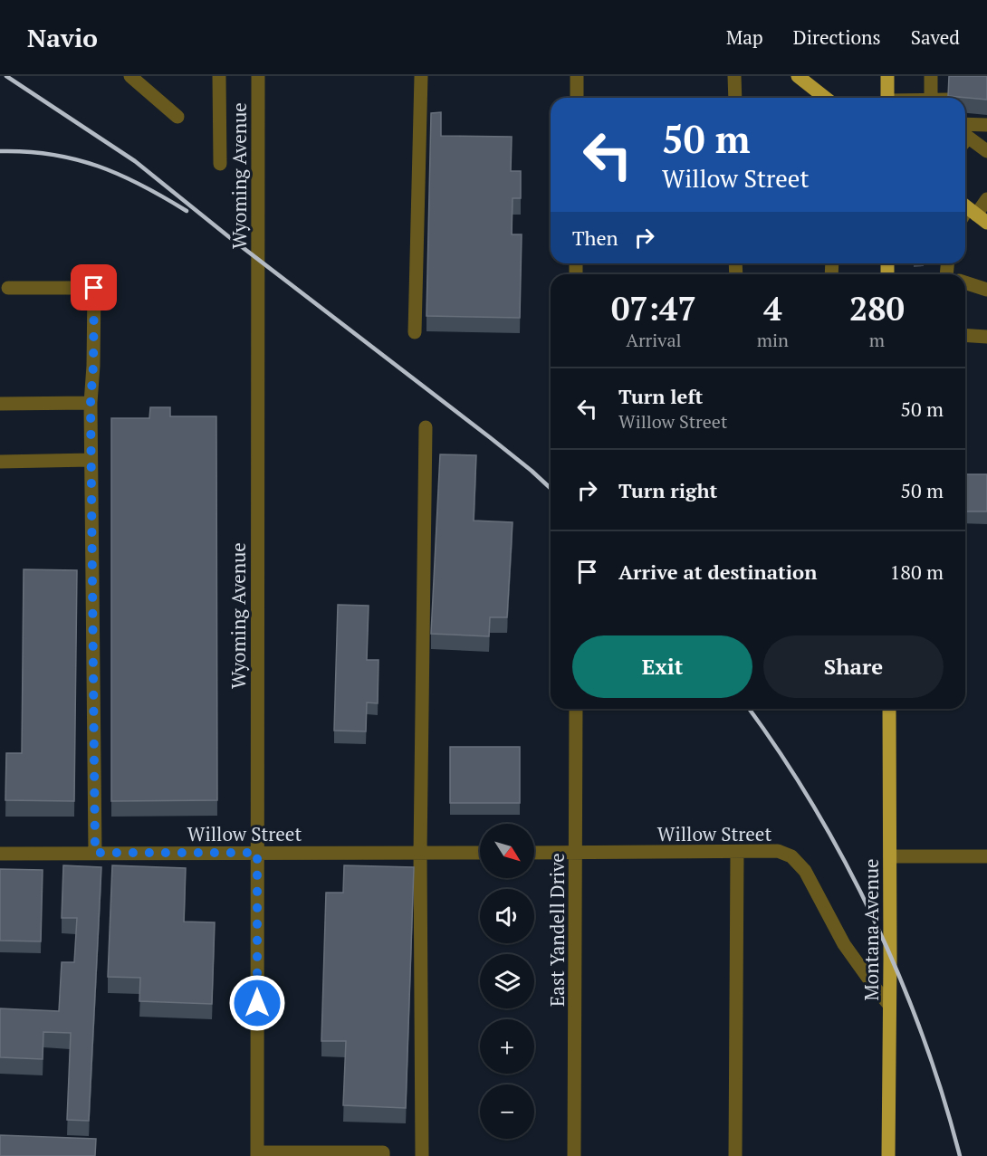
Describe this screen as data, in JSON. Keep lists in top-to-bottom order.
{
  "streets": {
    "main road": ["Montana Avenue"],
    "street": ["Wyoming Avenue", "Willow Street", "East Yandell Drive"]
  },
  "crossings": [
    ["Wyoming Avenue", "Willow Street"],
    ["Willow Street", "East Yandell Drive"],
    ["Willow Street", "Montana Avenue"]
  ],
  "north": "bottom right",
  "page": {
    "header": "Navio",
    "nav": ["Map", "Directions", "Saved"],
    "turn": ["50 m", "Willow Street"],
    "then": "Then",
    "eta": [
      "07:47",
      "Arrival",
      "4",
      "min",
      "280",
      "m"
    ],
    "list": [
      {
        "name": "Turn left",
        "note": "Willow Street",
        "value": "50 m"
      },
      {
        "name": "Turn right",
        "value": "50 m"
      },
      {
        "name": "Arrive at destination",
        "value": "180 m"
      }
    ],
    "buttons": ["Exit", "Share"],
    "map_buttons": ["+", "−"]
  }
}
